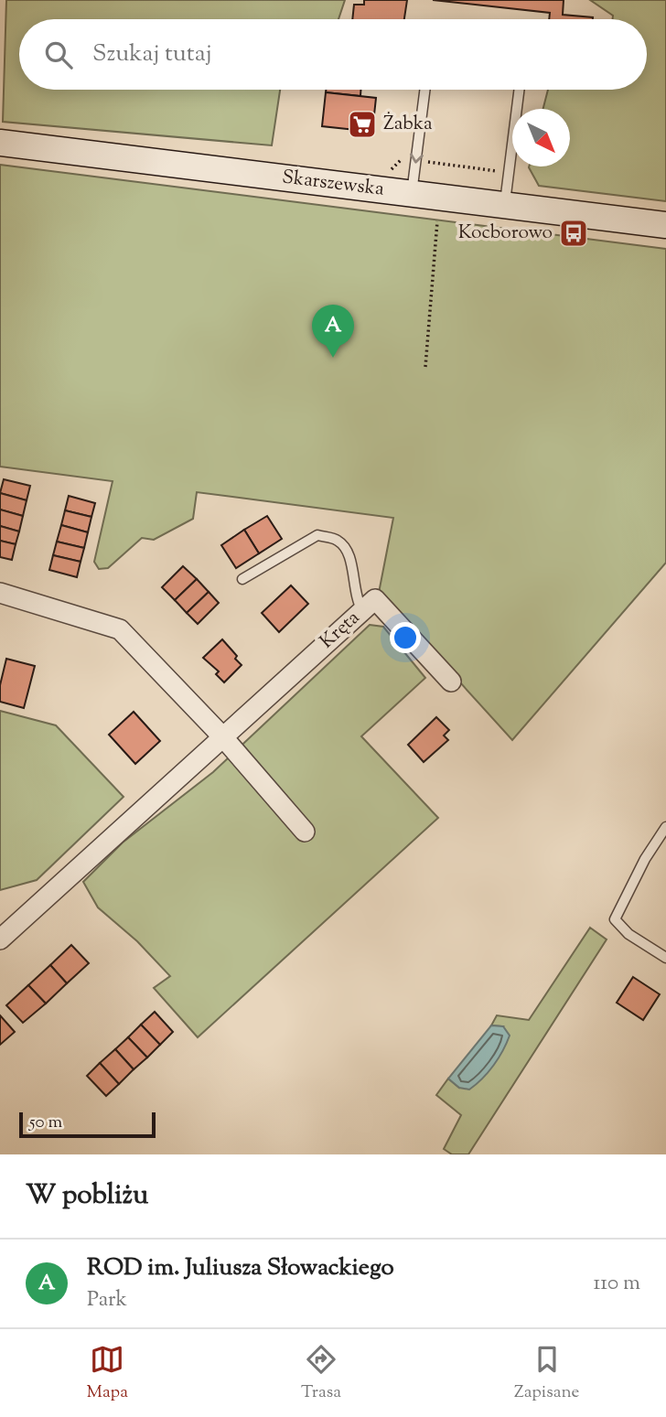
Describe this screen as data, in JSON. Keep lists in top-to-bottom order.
{
  "streets": {
    "main road": ["Skarszewska"],
    "street": ["Kręta"]
  },
  "places": {
    "supermarket": ["Żabka"],
    "bus stop": ["Kocborowo"]
  },
  "scale_bar": "50 m",
  "north": "bottom right",
  "page": {
    "search": "Szukaj tutaj",
    "pins": "A",
    "scale": "50 m",
    "heading": "W pobliżu",
    "list": [
      {
        "mark": "A",
        "name": "ROD im. Juliusza Słowackiego",
        "note": "Park",
        "value": "110 m"
      }
    ],
    "nav": ["Mapa", "Trasa", "Zapisane"]
  }
}
